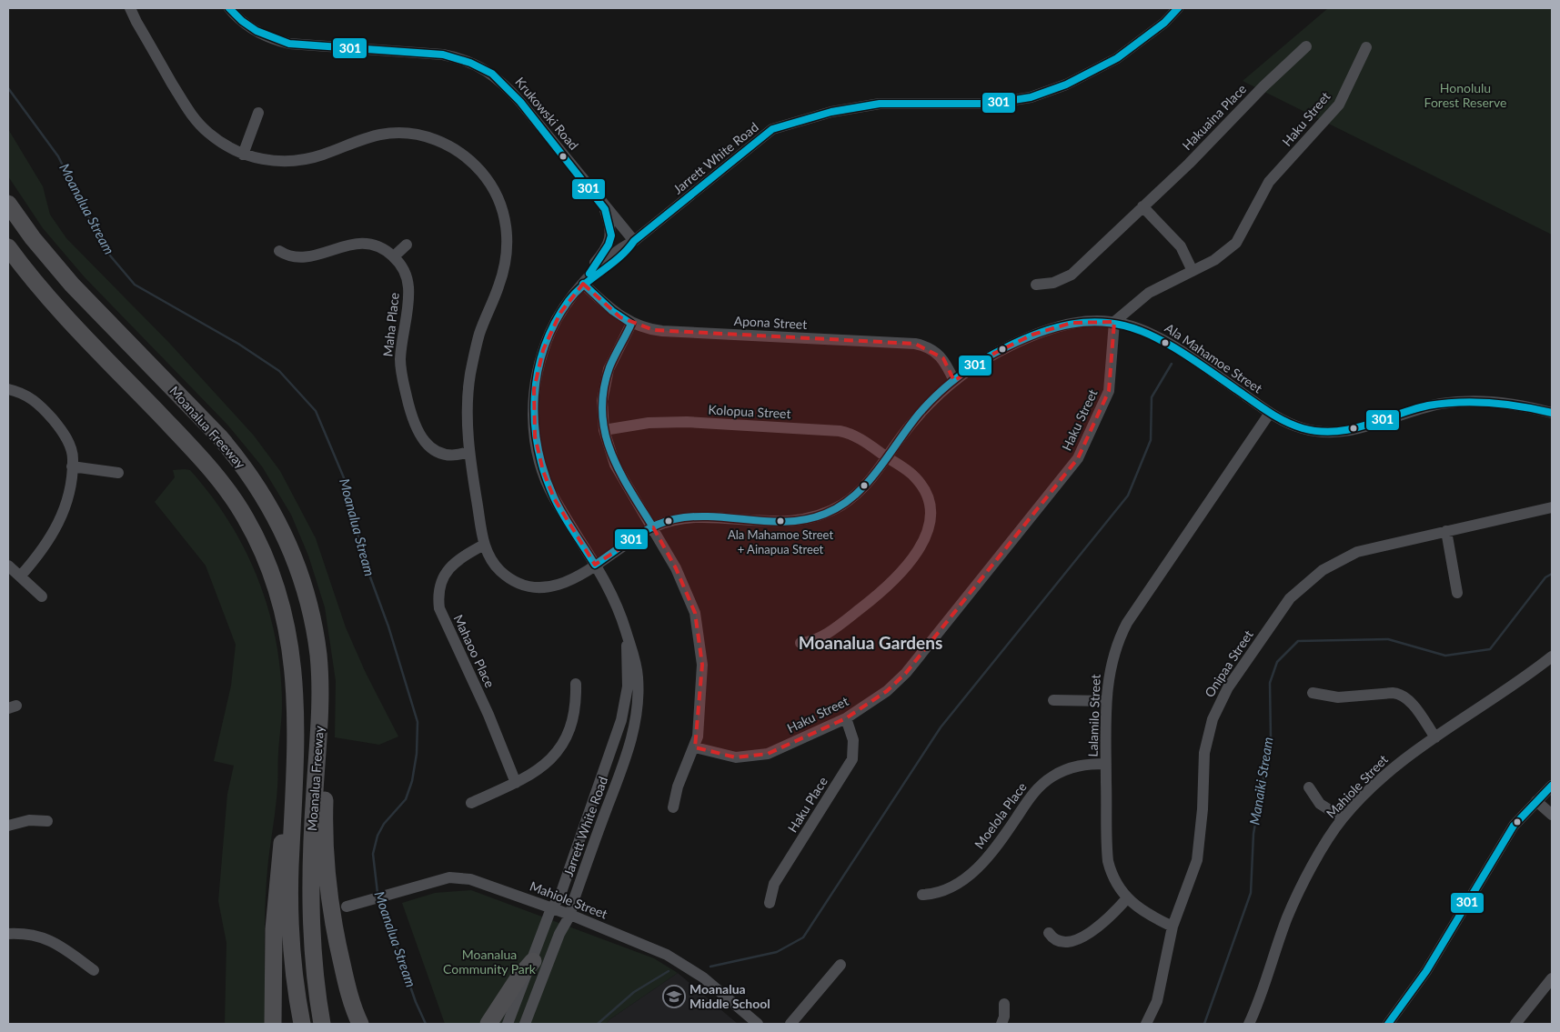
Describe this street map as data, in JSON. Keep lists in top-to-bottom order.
{
  "streets": {
    "highway": ["Moanalua Freeway"],
    "street": [
      "Krukowski Road",
      "Hakuaina Place",
      "Haku Street",
      "Jarrett White Road",
      "Apona Street",
      "Maha Place",
      "Ala Mahamoe Street",
      "Kolopua Street",
      "Mahaoo Place",
      "Onipaa Street",
      "Lalamilo Street",
      "Mahiole Street",
      "Haku Place",
      "Moelola Place"
    ]
  },
  "crossings": [
    ["Krukowski Road", "Jarrett White Road"],
    ["Haku Street", "Ala Mahamoe Street"],
    ["Haku Street", "Haku Place"],
    ["Jarrett White Road", "Apona Street"],
    ["Jarrett White Road", "Ala Mahamoe Street"],
    ["Jarrett White Road", "Mahiole Street"],
    ["Apona Street", "Ala Mahamoe Street"],
    ["Maha Place", "Ala Mahamoe Street"],
    ["Ala Mahamoe Street", "Kolopua Street"],
    ["Ala Mahamoe Street", "Mahaoo Place"],
    ["Ala Mahamoe Street", "Lalamilo Street"],
    ["Onipaa Street", "Lalamilo Street"],
    ["Lalamilo Street", "Moelola Place"]
  ],
  "districts": ["Moanalua Gardens"],
  "water": ["Moanalua Stream", "Manaiki Stream"],
  "parks": ["Honolulu Forest Reserve", "Moanalua Community Park"],
  "places": {
    "other": ["Ala Mahamoe Street + Ainapua Street"],
    "school or university": ["Moanalua Middle School"]
  },
  "lines": ["transit line 301"]
}
